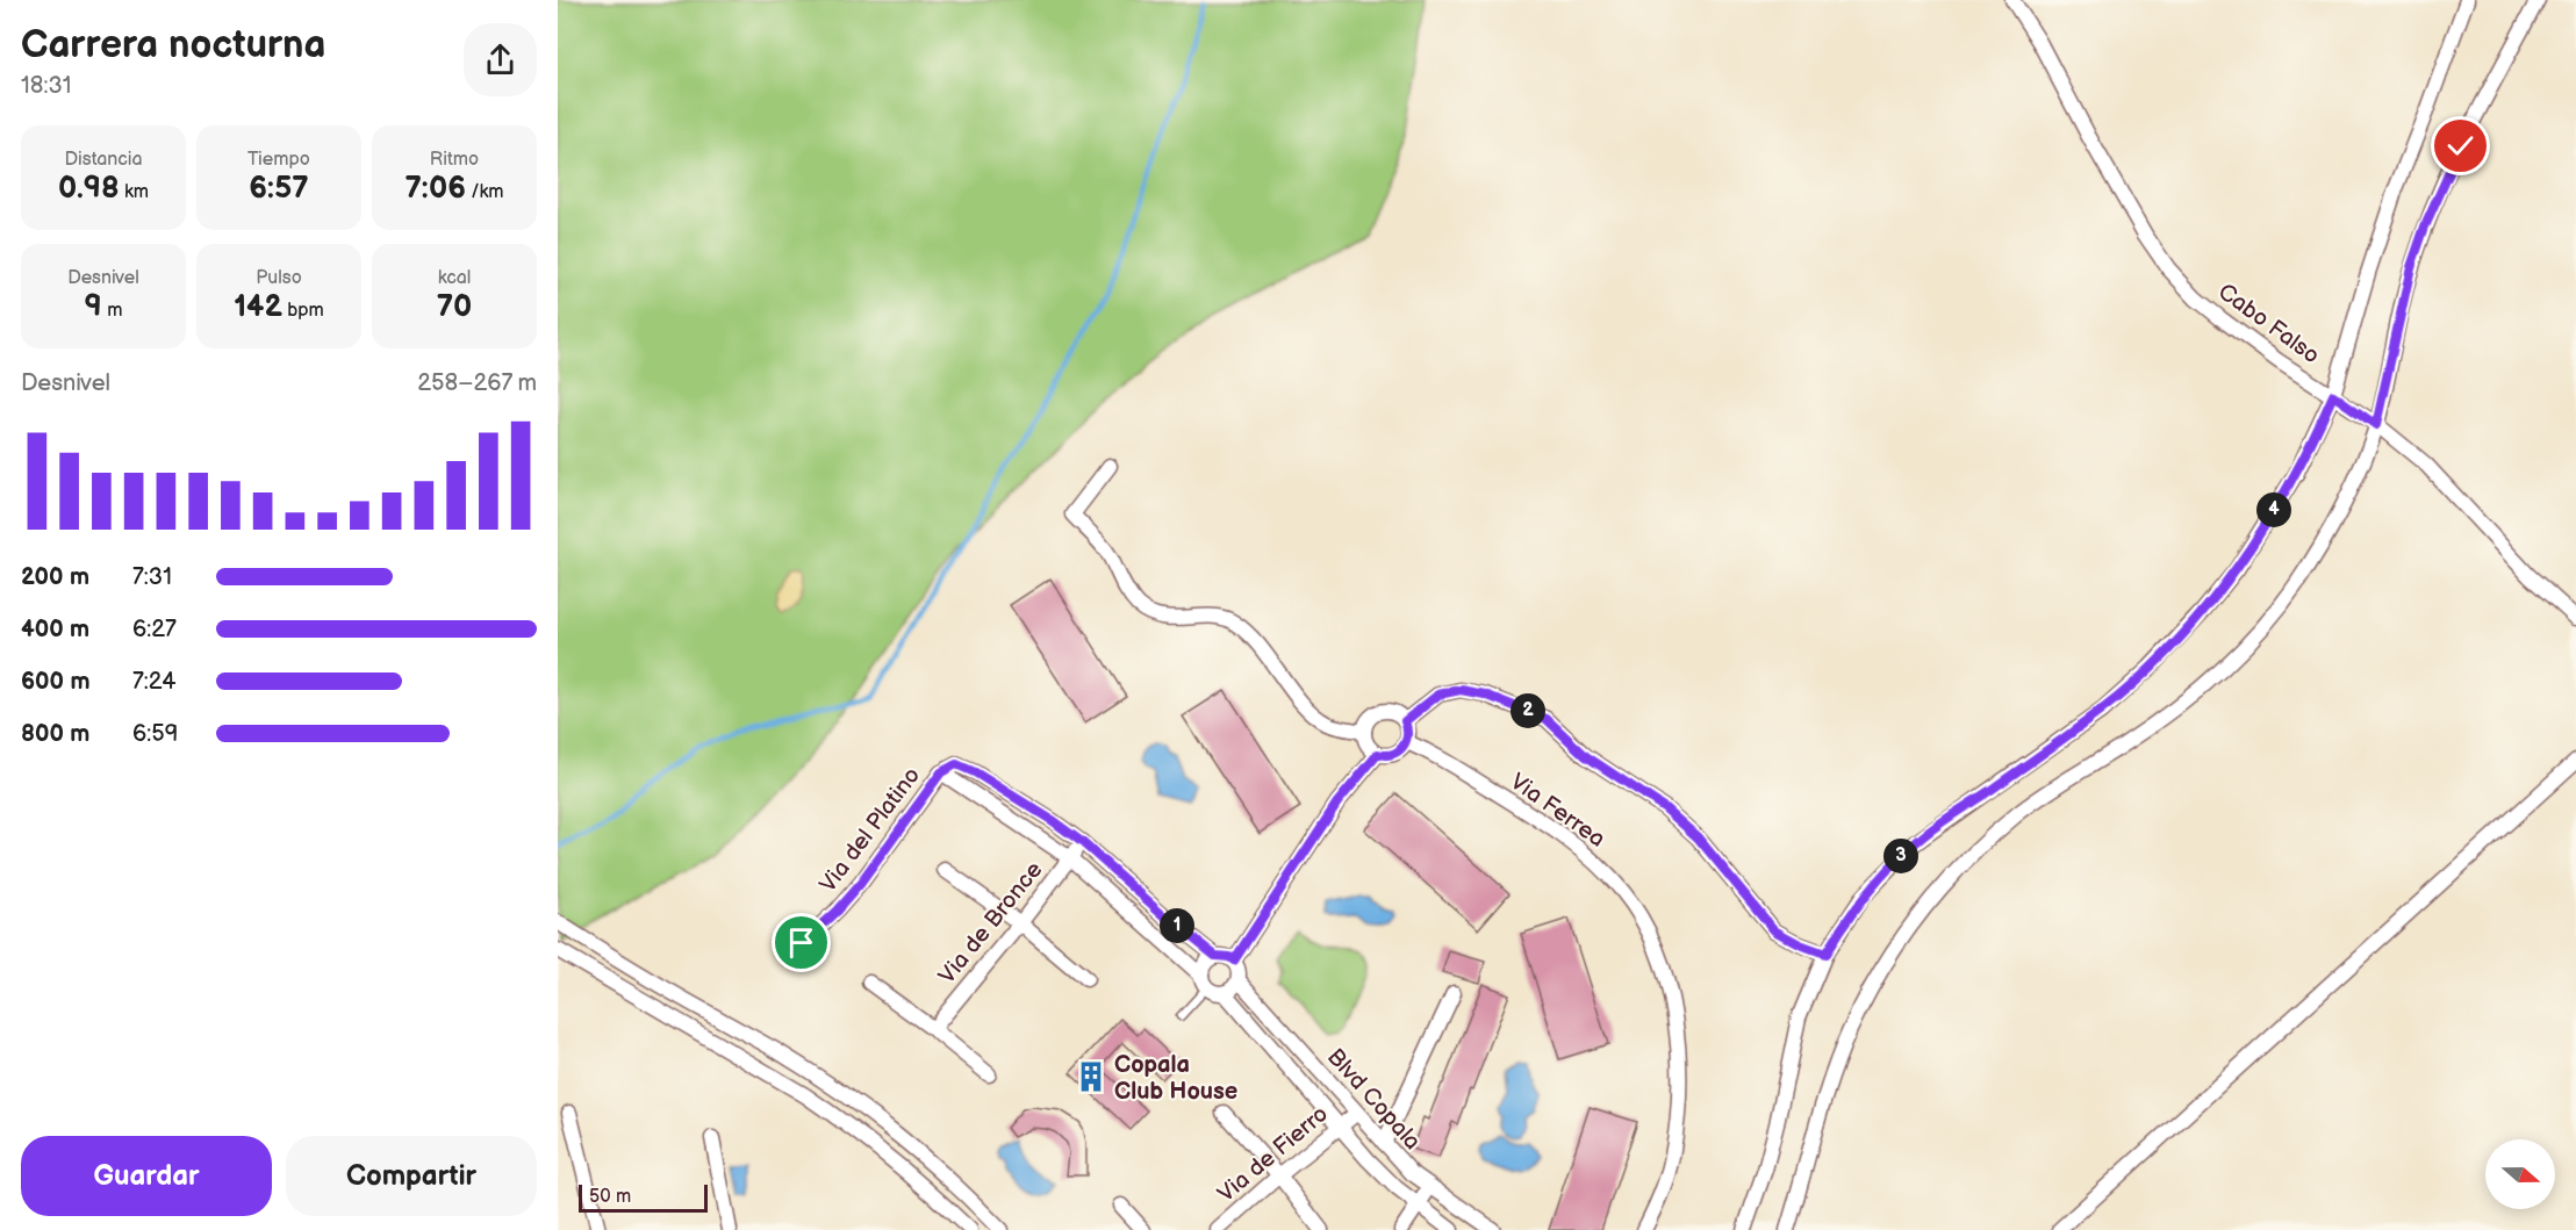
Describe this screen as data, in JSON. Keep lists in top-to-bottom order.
{
  "streets": {
    "street": [
      "Cabo Falso",
      "Via Ferrea",
      "Via del Platino",
      "Via de Bronce",
      "Blvd Copala",
      "Via de Fierro"
    ]
  },
  "crossings": [
    ["Blvd Copala", "Via de Fierro"]
  ],
  "places": {
    "building": ["Copala Club House"]
  },
  "scale_bar": "50 m",
  "north": "right",
  "page": {
    "heading": ["Carrera nocturna", "18:31"],
    "stats": [
      ["Distancia", "0.98 km"],
      ["Tiempo", "6:57"],
      ["Ritmo", "7:06 /km"],
      ["Desnivel", "9 m"],
      ["Pulso", "142 bpm"],
      ["kcal", "70"]
    ],
    "chart": ["Desnivel", "258–267 m"],
    "pins": [
      "4",
      "2",
      "3",
      "1"
    ],
    "list": [
      {
        "name": "200 m",
        "note": "7:31"
      },
      {
        "name": "400 m",
        "note": "6:27"
      },
      {
        "name": "600 m",
        "note": "7:24"
      },
      {
        "name": "800 m",
        "note": "6:59"
      }
    ],
    "buttons": ["Guardar", "Compartir"],
    "scale": "50 m"
  }
}
